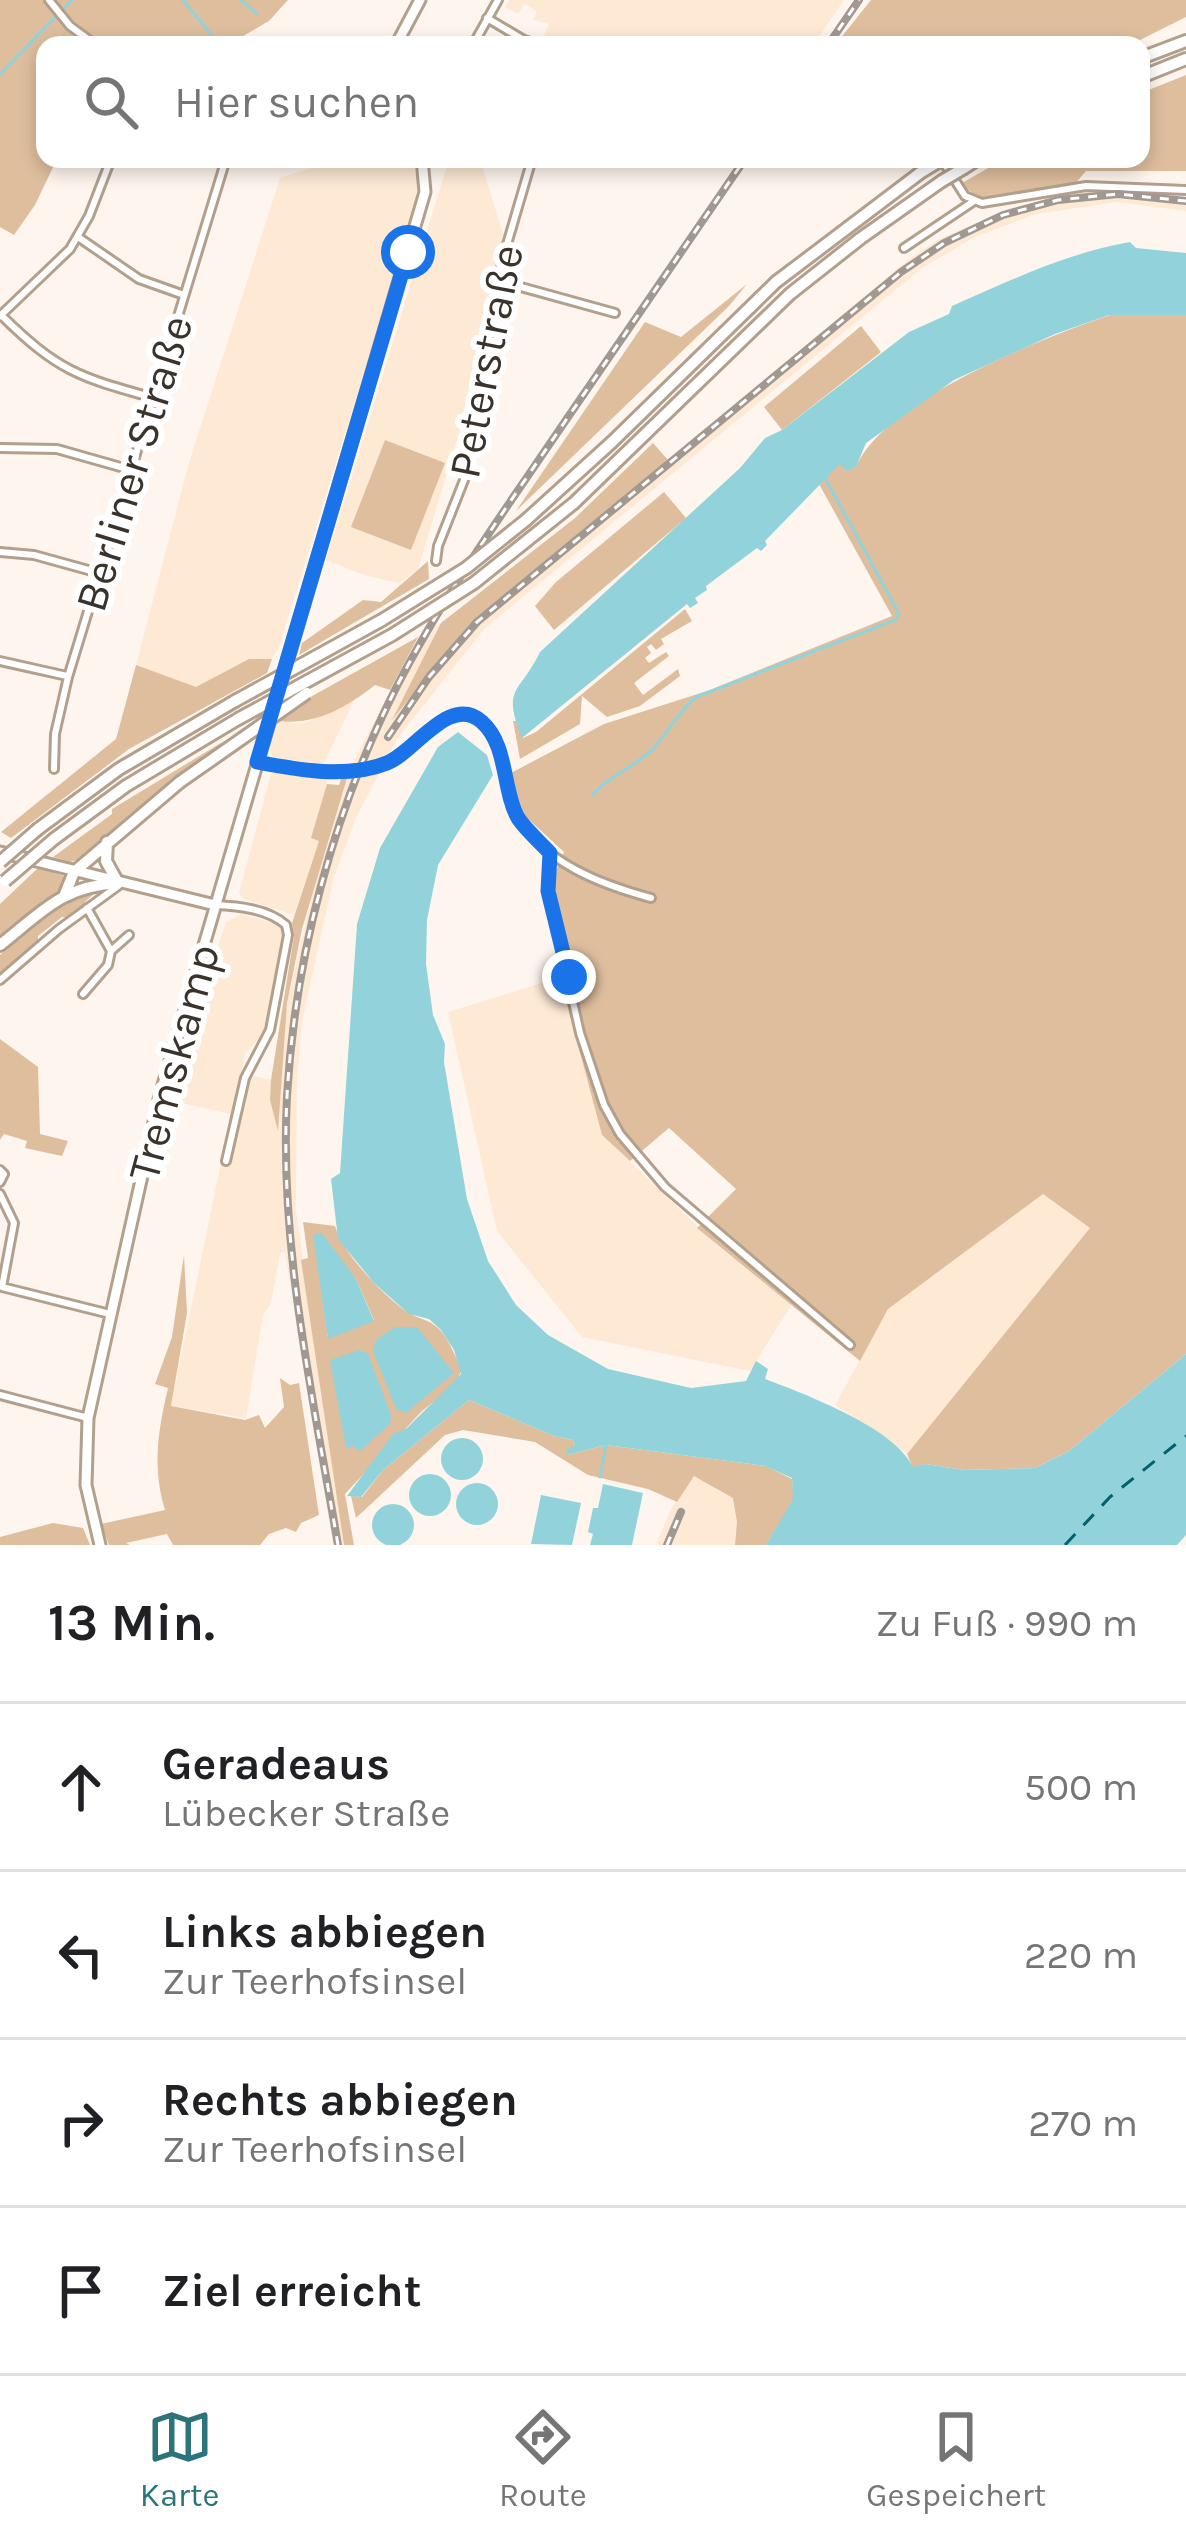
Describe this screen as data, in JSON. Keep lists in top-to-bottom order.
{
  "streets": {
    "main road": ["Tremskamp"],
    "street": ["Peterstraße", "Berliner Straße"]
  },
  "page": {
    "search": "Hier suchen",
    "heading": ["13 Min.", "Zu Fuß · 990 m"],
    "list": [
      ["Geradeaus", "Lübecker Straße", "500 m"],
      ["Links abbiegen", "Zur Teerhofsinsel", "220 m"],
      ["Rechts abbiegen", "Zur Teerhofsinsel", "270 m"],
      "Ziel erreicht"
    ],
    "nav": ["Karte", "Route", "Gespeichert"]
  }
}
